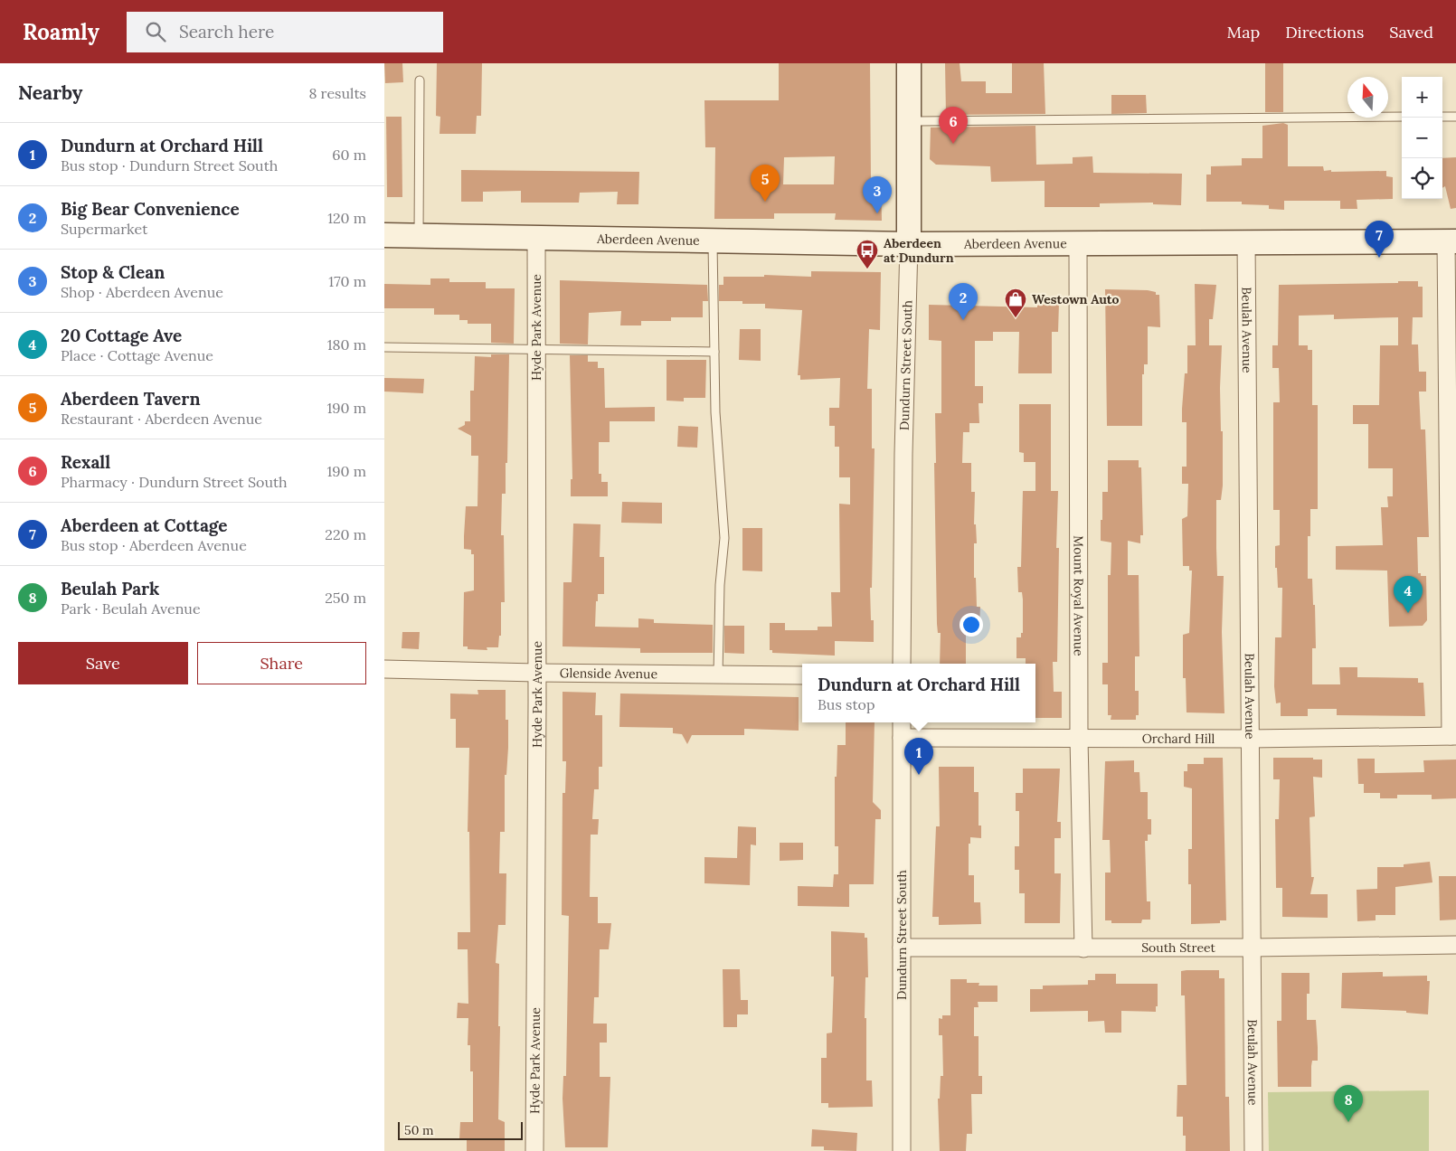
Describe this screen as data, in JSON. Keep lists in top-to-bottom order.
{
  "streets": {
    "main road": ["Aberdeen Avenue", "Dundurn Street South"],
    "street": [
      "Hyde Park Avenue",
      "Beulah Avenue",
      "Mount Royal Avenue",
      "Glenside Avenue",
      "Orchard Hill",
      "South Street"
    ]
  },
  "crossings": [
    ["Aberdeen Avenue", "Hyde Park Avenue"],
    ["Aberdeen Avenue", "Beulah Avenue"],
    ["Aberdeen Avenue", "Dundurn Street South"],
    ["Aberdeen Avenue", "Mount Royal Avenue"],
    ["Hyde Park Avenue", "Glenside Avenue"],
    ["Beulah Avenue", "Orchard Hill"],
    ["Beulah Avenue", "South Street"],
    ["Dundurn Street South", "Orchard Hill"],
    ["Dundurn Street South", "South Street"],
    ["Mount Royal Avenue", "Orchard Hill"],
    ["Mount Royal Avenue", "South Street"]
  ],
  "places": {
    "bus stop": ["Aberdeen at Dundurn"],
    "shop": ["Westown Auto"]
  },
  "scale_bar": "50 m",
  "north": "top",
  "page": {
    "header": "Roamly",
    "search": "Search here",
    "nav": ["Map", "Directions", "Saved"],
    "heading": ["Nearby", "8 results"],
    "map_buttons": ["+", "−"],
    "pins": [
      "6",
      "5",
      "3",
      "7",
      "2",
      "4",
      "1",
      "8"
    ],
    "list": [
      {
        "mark": "1",
        "name": "Dundurn at Orchard Hill",
        "note": "Bus stop · Dundurn Street South",
        "value": "60 m"
      },
      {
        "mark": "2",
        "name": "Big Bear Convenience",
        "note": "Supermarket",
        "value": "120 m"
      },
      {
        "mark": "3",
        "name": "Stop & Clean",
        "note": "Shop · Aberdeen Avenue",
        "value": "170 m"
      },
      {
        "mark": "4",
        "name": "20 Cottage Ave",
        "note": "Place · Cottage Avenue",
        "value": "180 m"
      },
      {
        "mark": "5",
        "name": "Aberdeen Tavern",
        "note": "Restaurant · Aberdeen Avenue",
        "value": "190 m"
      },
      {
        "mark": "6",
        "name": "Rexall",
        "note": "Pharmacy · Dundurn Street South",
        "value": "190 m"
      },
      {
        "mark": "7",
        "name": "Aberdeen at Cottage",
        "note": "Bus stop · Aberdeen Avenue",
        "value": "220 m"
      },
      {
        "mark": "8",
        "name": "Beulah Park",
        "note": "Park · Beulah Avenue",
        "value": "250 m"
      }
    ],
    "buttons": ["Save", "Share"],
    "popup": ["Dundurn at Orchard Hill", "Bus stop"],
    "scale": "50 m"
  }
}
